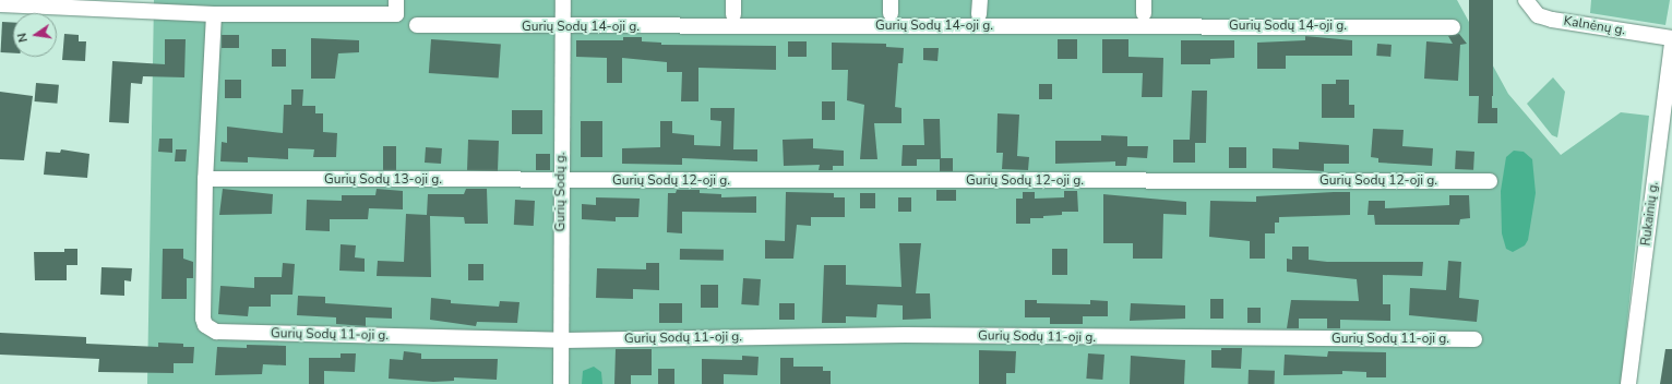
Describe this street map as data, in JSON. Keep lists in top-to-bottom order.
{
  "streets": {
    "street": [
      "Gurių Sodų 14-oji g.",
      "Kalnėnų g.",
      "Gurių Sodų 13-oji g.",
      "Gurių Sodų 12-oji g.",
      "Gurių Sodų g.",
      "Rukainių g.",
      "Gurių Sodų 11-oji g."
    ]
  },
  "crossings": [
    ["Gurių Sodų 14-oji g.", "Gurių Sodų g."],
    ["Gurių Sodų 13-oji g.", "Gurių Sodų 12-oji g."],
    ["Gurių Sodų 13-oji g.", "Gurių Sodų g."],
    ["Gurių Sodų 13-oji g.", "Gurių Sodų 11-oji g."],
    ["Gurių Sodų 12-oji g.", "Gurių Sodų g."],
    ["Gurių Sodų g.", "Gurių Sodų 11-oji g."]
  ],
  "north": "left"
}
